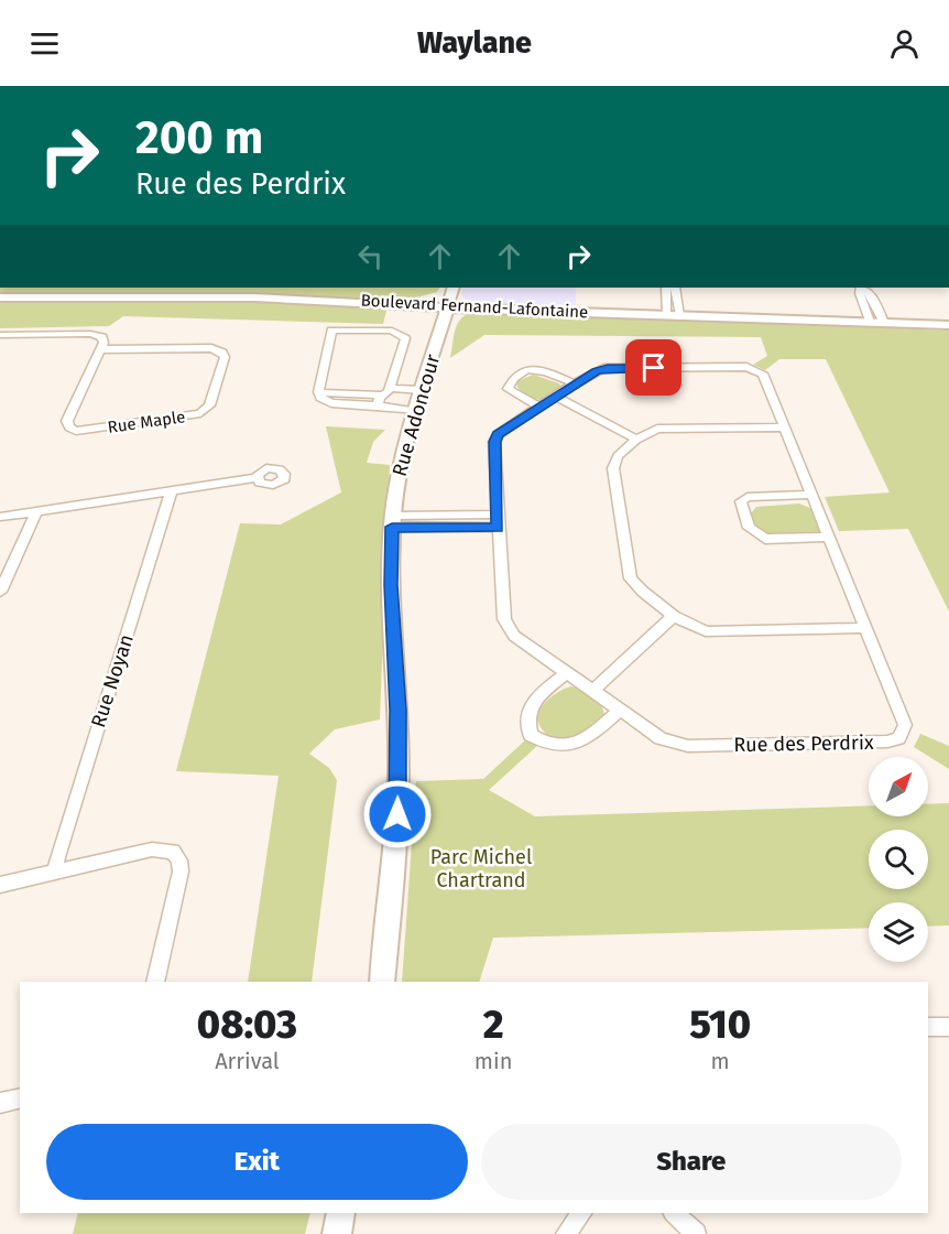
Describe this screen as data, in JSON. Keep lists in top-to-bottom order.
{
  "streets": {
    "street": [
      "Boulevard Fernand-Lafontaine",
      "Rue Adoncour",
      "Rue Maple",
      "Rue Noyan",
      "Rue des Perdrix"
    ]
  },
  "crossings": [
    ["Boulevard Fernand-Lafontaine", "Rue Adoncour"]
  ],
  "parks": ["Parc Michel Chartrand"],
  "north": "top right",
  "page": {
    "header": "Waylane",
    "turn": ["200 m", "Rue des Perdrix"],
    "eta": [
      "08:03",
      "Arrival",
      "2",
      "min",
      "510",
      "m"
    ],
    "buttons": ["Exit", "Share"]
  }
}
